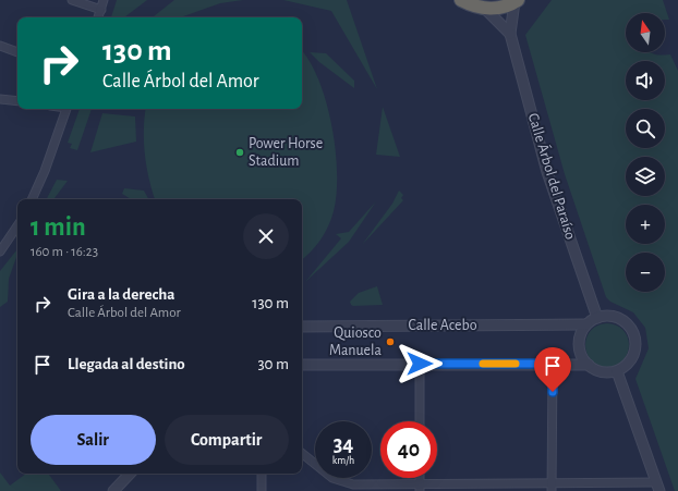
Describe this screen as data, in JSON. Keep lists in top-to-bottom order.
{
  "streets": {
    "street": ["Calle Árbol del Paraíso", "Calle Acebo"]
  },
  "crossings": [
    ["Calle Árbol del Paraíso", "Calle Acebo"]
  ],
  "places": ["Power Horse Stadium", "Quiosco Manuela"],
  "north": "top",
  "page": {
    "map_buttons": ["+", "−"],
    "turn": ["130 m", "Calle Árbol del Amor"],
    "heading": ["1 min", "160 m · 16:23"],
    "list": [
      {
        "name": "Gira a la derecha",
        "note": "Calle Árbol del Amor",
        "value": "130 m"
      },
      {
        "name": "Llegada al destino",
        "value": "30 m"
      }
    ],
    "buttons": ["Salir", "Compartir"],
    "speed": "34 km/h",
    "limit": "40"
  }
}
